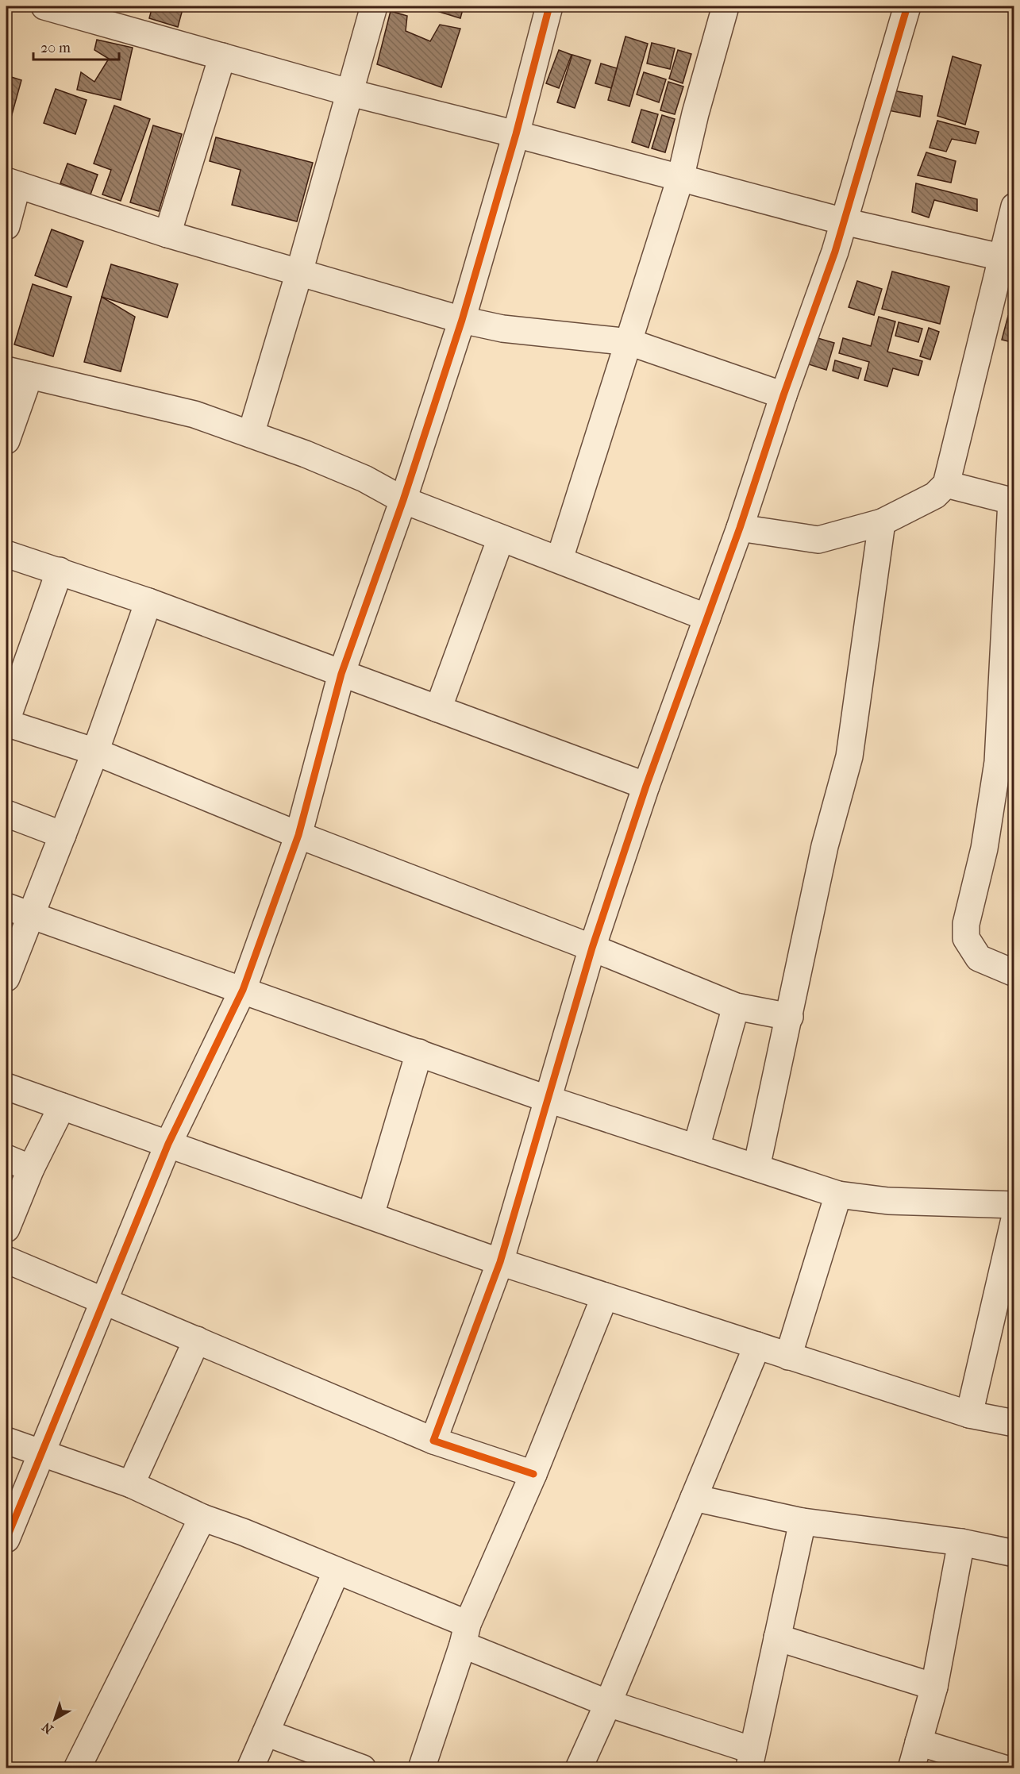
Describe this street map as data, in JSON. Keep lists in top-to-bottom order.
{
  "scale_bar": "20 m",
  "north": "bottom left"
}
